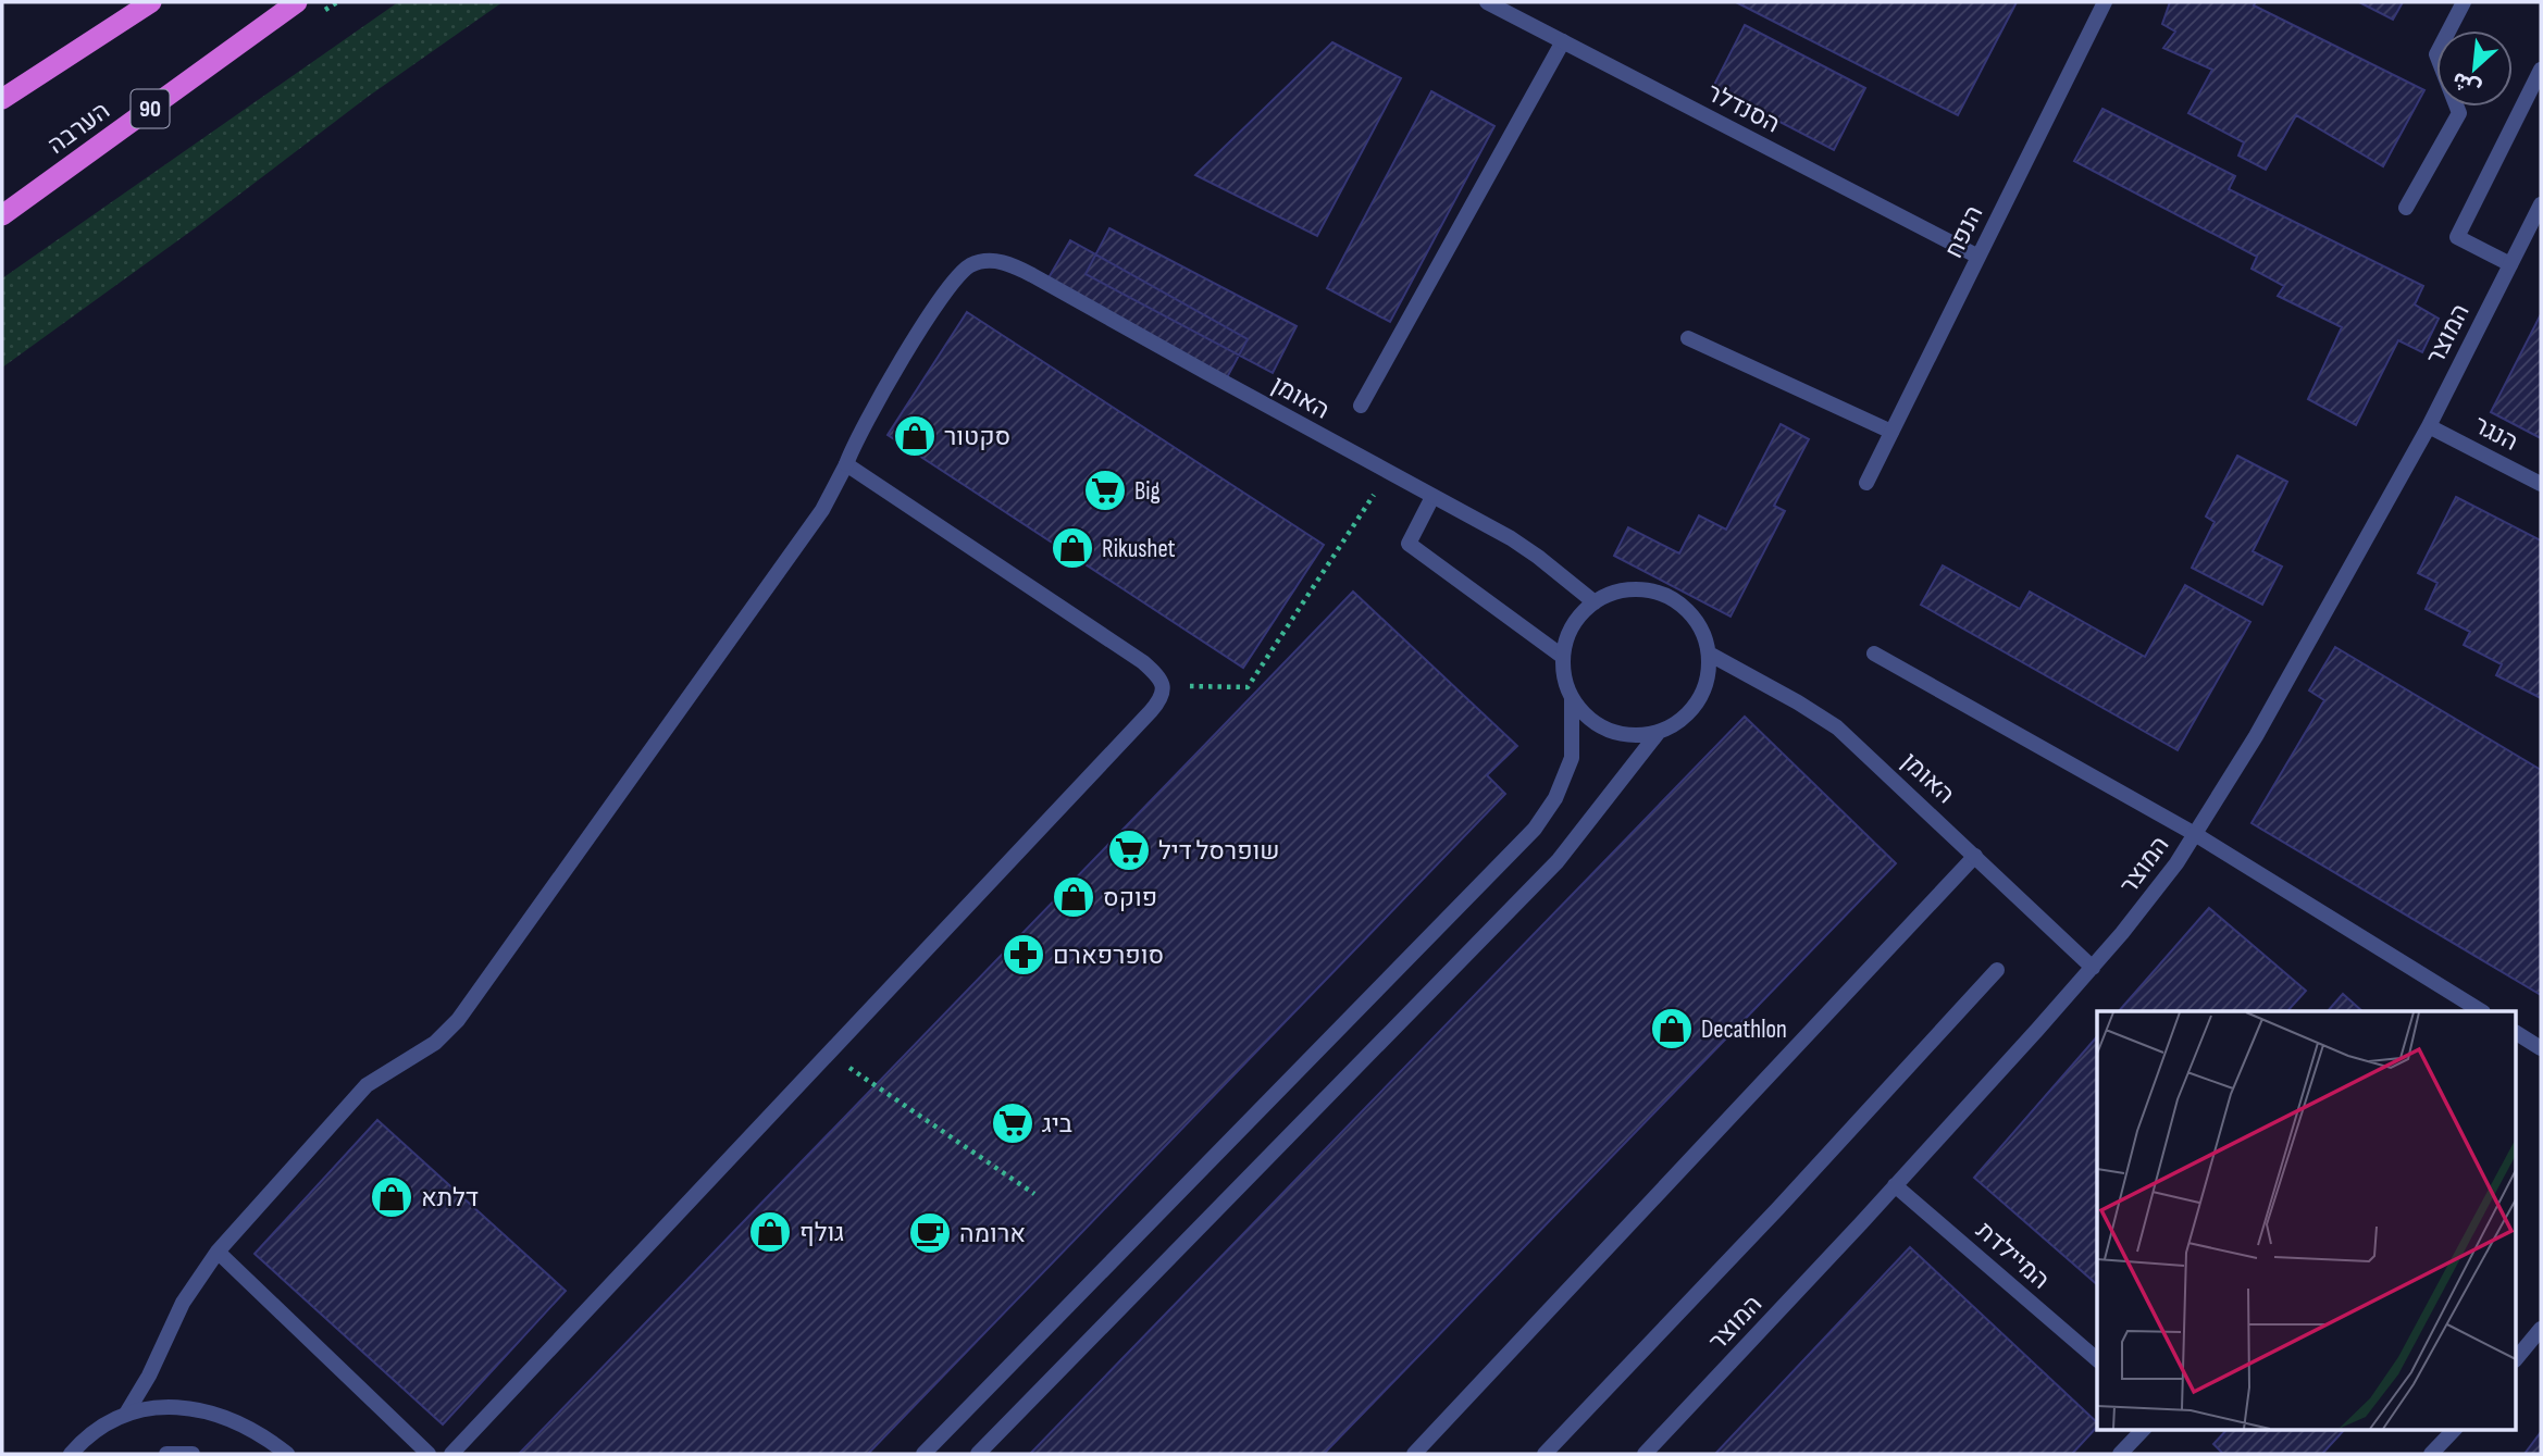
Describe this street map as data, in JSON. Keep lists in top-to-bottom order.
{
  "streets": {
    "highway": ["90", "הערבה"],
    "street": [
      "הסנדלר",
      "הנפח",
      "המוצר",
      "האומן",
      "הנגר",
      "המיילדת"
    ]
  },
  "crossings": [
    ["הסנדלר", "הנפח"],
    ["המוצר", "האומן"],
    ["המוצר", "הנגר"],
    ["המוצר", "המיילדת"]
  ],
  "places": {
    "shop": [
      "סקטור",
      "Rikushet",
      "פוקס",
      "Decathlon",
      "דלתא",
      "גולף"
    ],
    "supermarket": ["Big", "שופרסל דיל", "ביג"],
    "pharmacy": ["סופרפארם"],
    "cafe": ["ארומה"]
  },
  "north": "bottom left"
}
